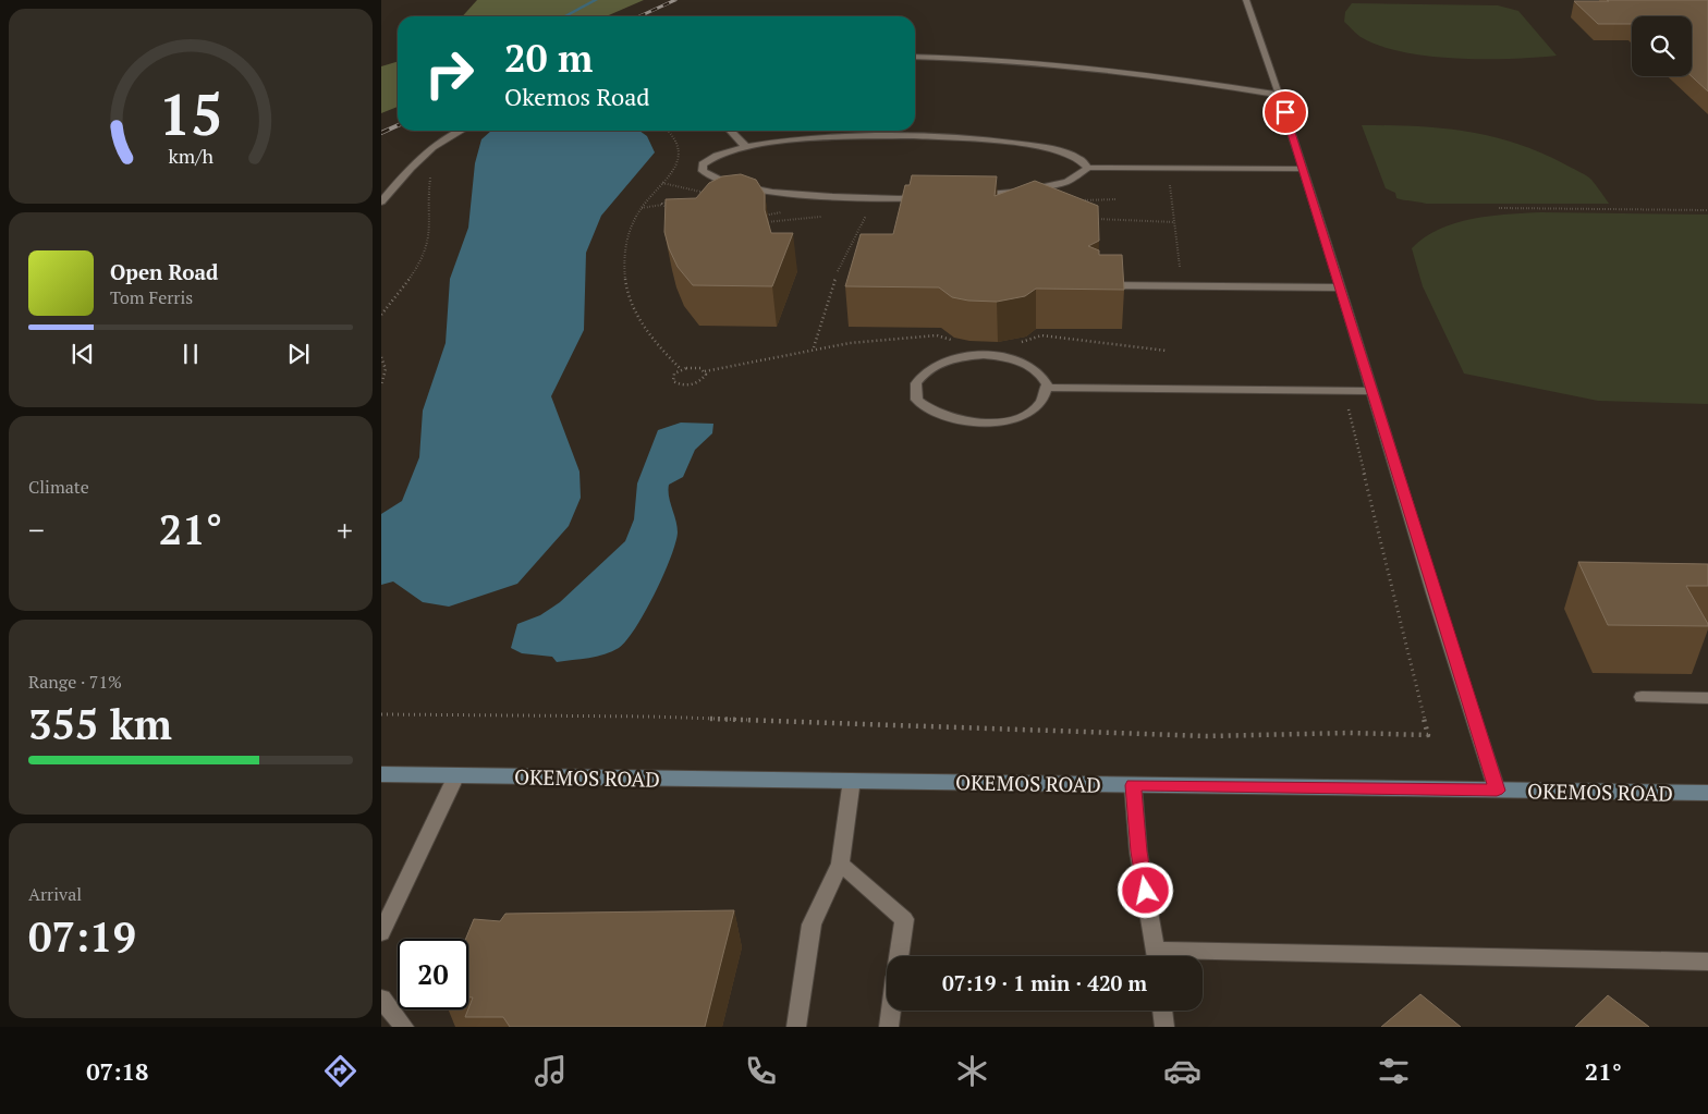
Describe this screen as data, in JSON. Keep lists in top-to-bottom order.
{
  "streets": {
    "main road": ["OKEMOS ROAD"]
  },
  "page": {
    "turn": ["20 m", "Okemos Road"],
    "song": ["Open Road", "Tom Ferris"],
    "tile": [
      "Climate",
      ["Range · 71%", "355 km"],
      ["Arrival", "07:19"]
    ],
    "heat": ["−", "21°", "+"],
    "limit": "20",
    "trip": "07:19 · 1 min · 420 m",
    "tabs": ["07:18", "21°"],
    "gauge": ["15", "km/h"]
  }
}
